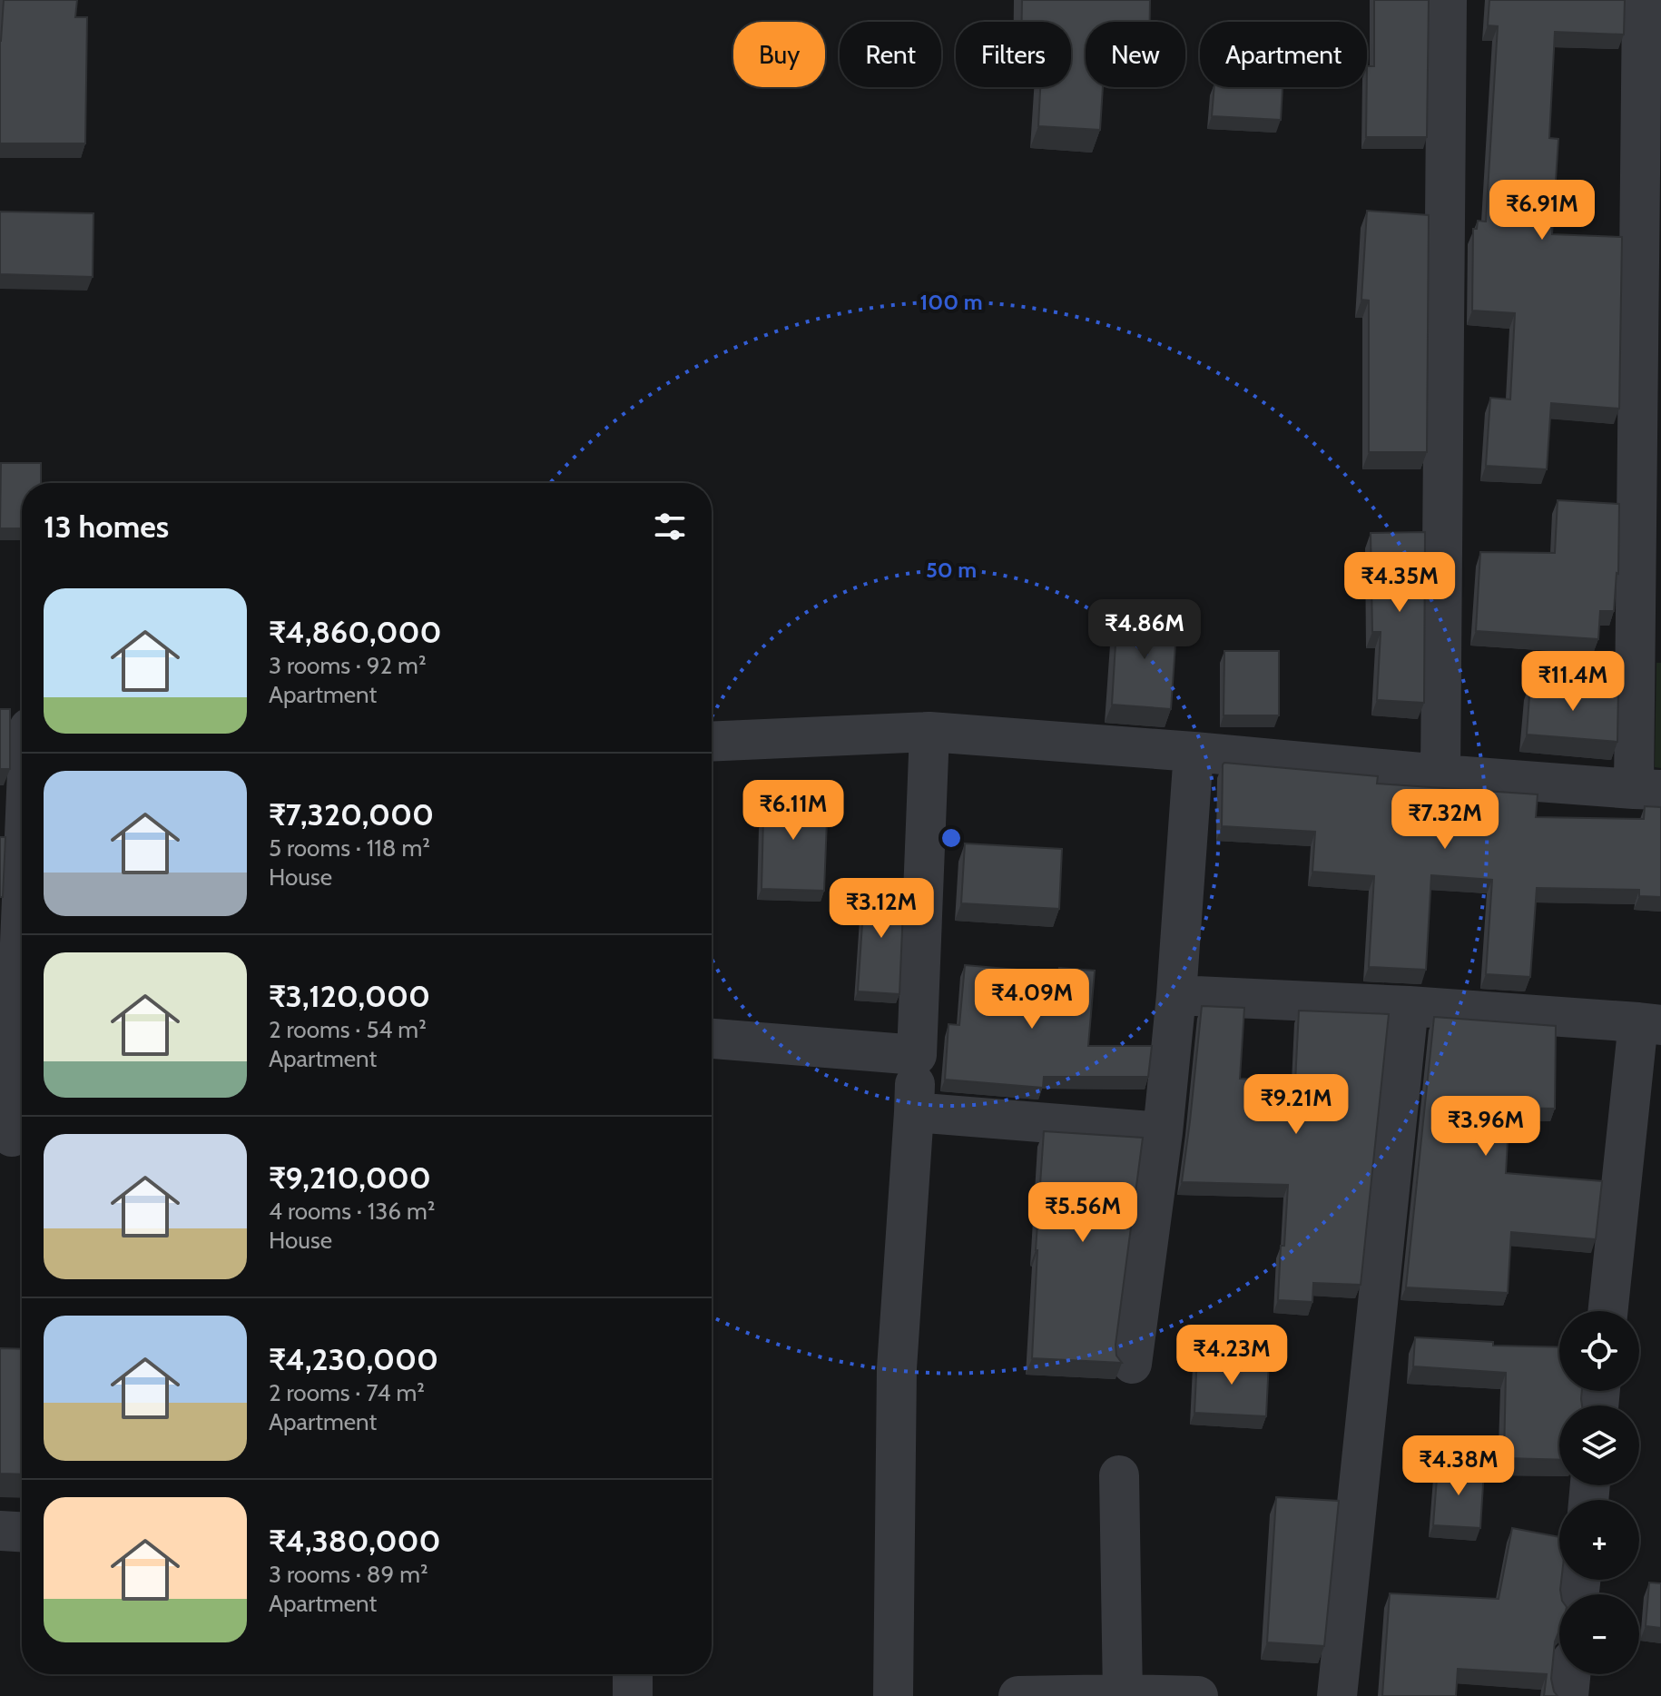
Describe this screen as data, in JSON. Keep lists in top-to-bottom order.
{
  "page": {
    "chip": [
      "Buy",
      "Rent",
      "Filters",
      "New",
      "Apartment"
    ],
    "price": [
      "₹6.91M",
      "₹4.35M",
      "₹4.86M",
      "₹11.4M",
      "₹6.11M",
      "₹7.32M",
      "₹3.12M",
      "₹4.09M",
      "₹9.21M",
      "₹3.96M",
      "₹5.56M",
      "₹4.23M",
      "₹4.38M"
    ],
    "heading": "13 homes",
    "list": [
      {
        "name": "₹4,860,000",
        "note": "3 rooms · 92 m² · Apartment"
      },
      {
        "name": "₹7,320,000",
        "note": "5 rooms · 118 m² · House"
      },
      {
        "name": "₹3,120,000",
        "note": "2 rooms · 54 m² · Apartment"
      },
      {
        "name": "₹9,210,000",
        "note": "4 rooms · 136 m² · House"
      },
      {
        "name": "₹4,230,000",
        "note": "2 rooms · 74 m² · Apartment"
      },
      {
        "name": "₹4,380,000",
        "note": "3 rooms · 89 m² · Apartment"
      }
    ],
    "map_buttons": ["+", "−"]
  },
  "rings": ["100 m", "50 m"]
}
